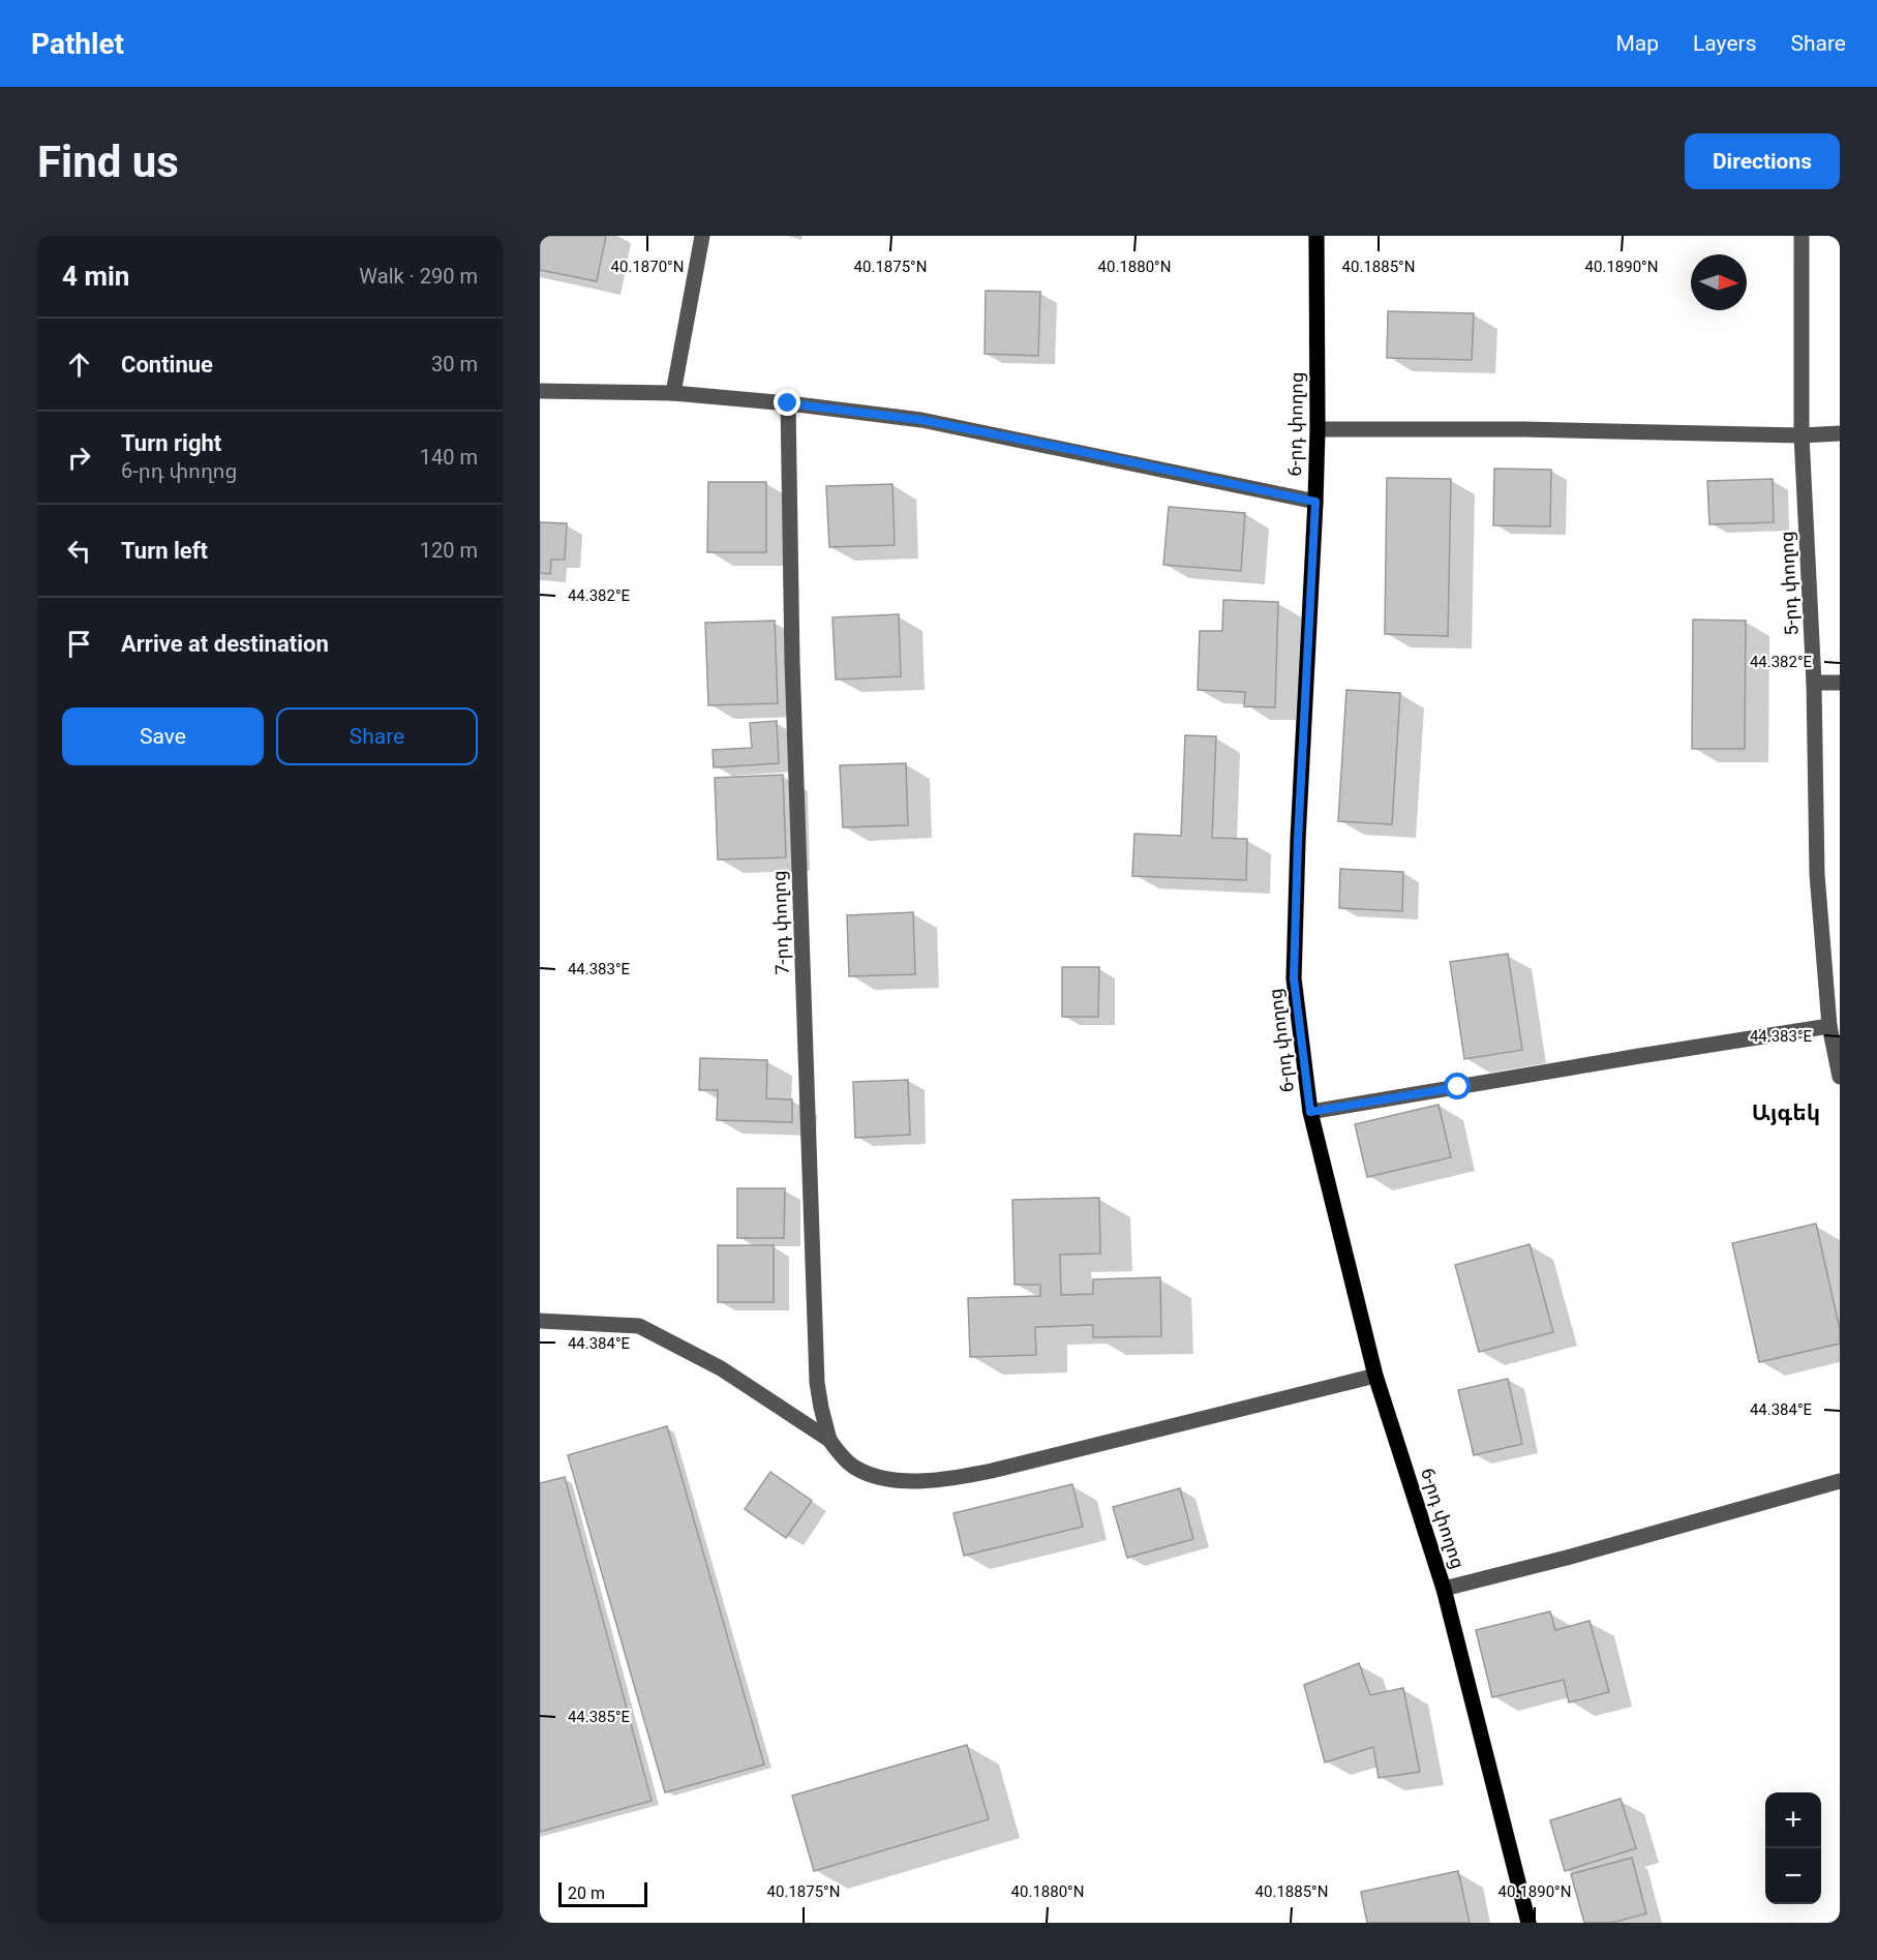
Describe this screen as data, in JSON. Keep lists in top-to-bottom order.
{
  "streets": {
    "main road": ["6-րդ փողոց"],
    "street": ["5-րդ փողոց", "7-րդ փողոց"]
  },
  "districts": ["Այգեկ"],
  "scale_bar": "20 m",
  "north": "right",
  "page": {
    "header": "Pathlet",
    "nav": ["Map", "Layers", "Share"],
    "buttons": [
      "Directions",
      ["Save", "Share"]
    ],
    "title": "Find us",
    "heading": ["4 min", "Walk · 290 m"],
    "list": [
      ["Continue", "30 m"],
      ["Turn right", "6-րդ փողոց", "140 m"],
      ["Turn left", "120 m"],
      "Arrive at destination"
    ],
    "map_buttons": ["+", "−"],
    "scale": "20 m"
  },
  "coordinates": [
    "40.1870°N",
    "40.1875°N",
    "40.1880°N",
    "40.1885°N",
    "40.1890°N",
    "44.382°E",
    "44.383°E",
    "44.384°E",
    "44.385°E"
  ]
}
